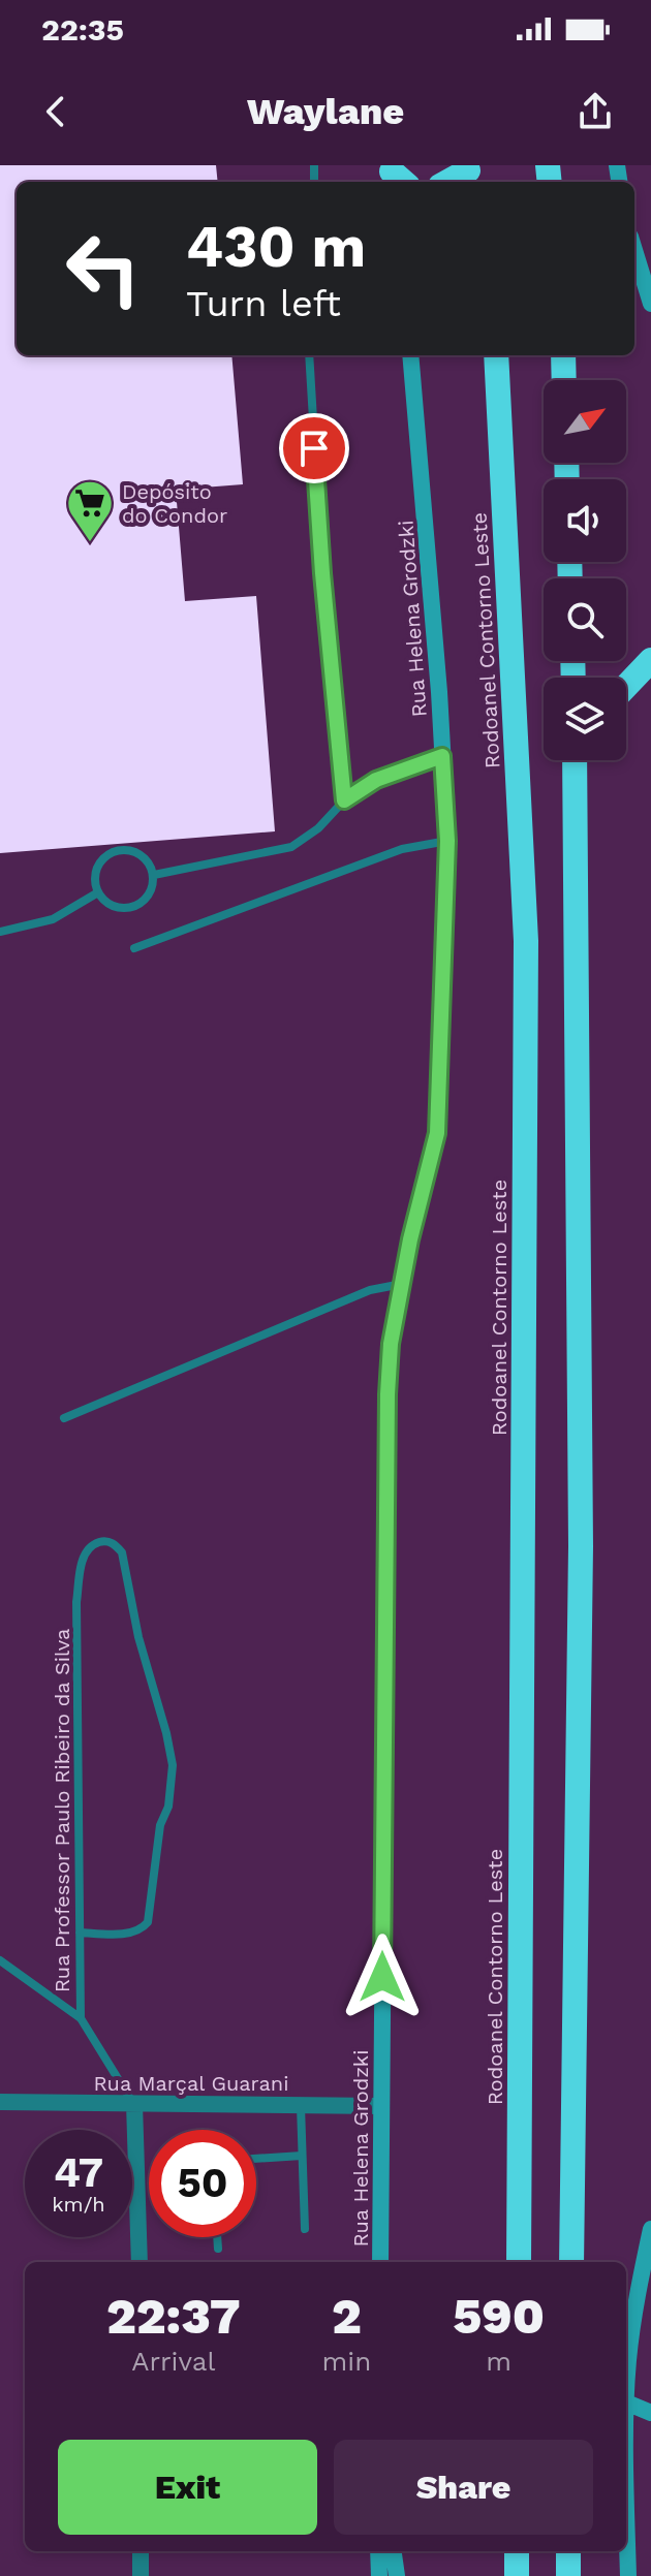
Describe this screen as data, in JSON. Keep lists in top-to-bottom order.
{
  "streets": {
    "highway": ["Rodoanel Contorno Leste"],
    "main road": ["Rua Helena Grodzki"],
    "street": ["Rua Marçal Guarani"],
    "lane": ["Rua Professor Paulo Ribeiro da Silva"]
  },
  "crossings": [
    ["Rua Helena Grodzki", "Rua Marçal Guarani"]
  ],
  "places": {
    "supermarket": ["Depósito do Condor"]
  },
  "north": "top right",
  "page": {
    "status": "22:35",
    "header": "Waylane",
    "turn": ["430 m", "Turn left"],
    "speed": "47 km/h",
    "limit": "50",
    "eta": [
      "22:37",
      "Arrival",
      "2",
      "min",
      "590",
      "m"
    ],
    "buttons": ["Exit", "Share"]
  }
}
